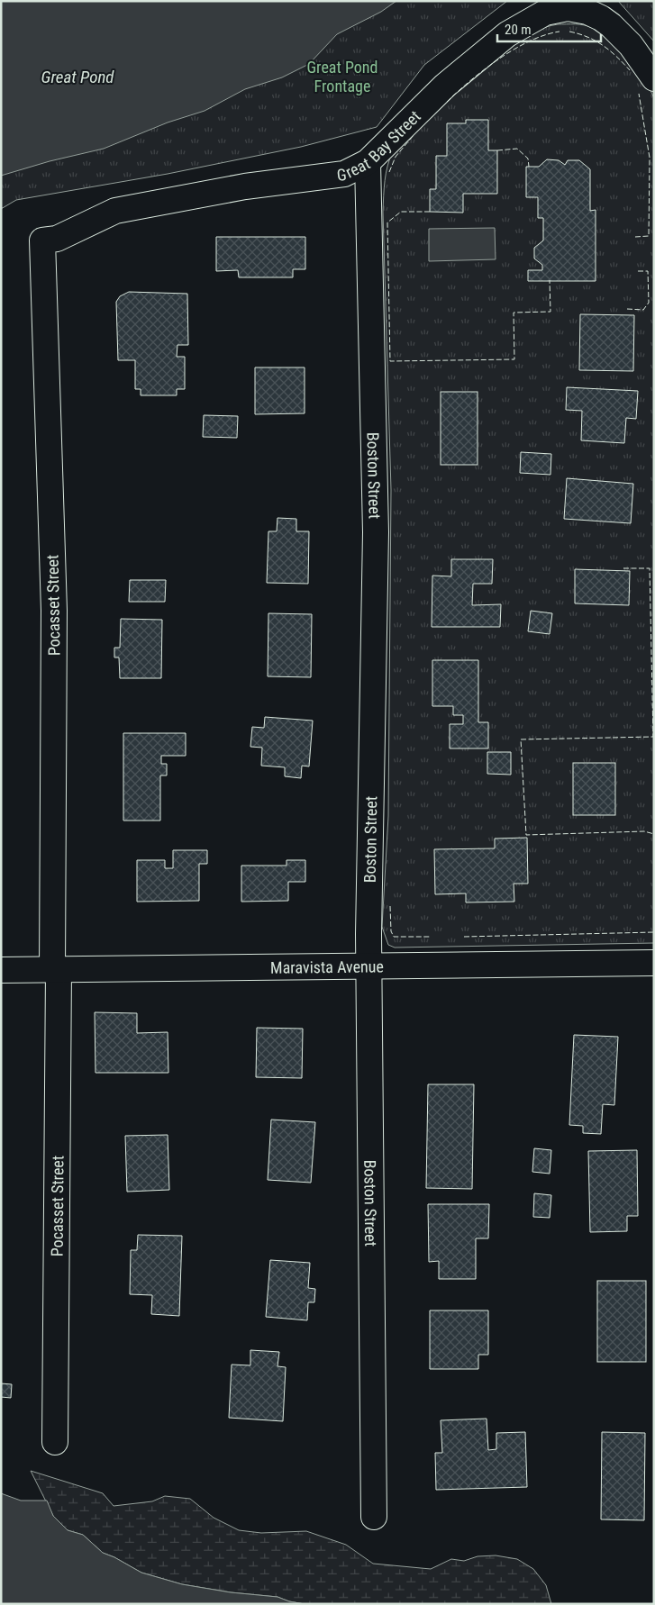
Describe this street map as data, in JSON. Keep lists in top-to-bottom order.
{
  "streets": {
    "street": [
      "Great Bay Street",
      "Boston Street",
      "Pocasset Street",
      "Maravista Avenue"
    ]
  },
  "crossings": [
    ["Great Bay Street", "Boston Street"],
    ["Great Bay Street", "Pocasset Street"],
    ["Boston Street", "Maravista Avenue"],
    ["Pocasset Street", "Maravista Avenue"]
  ],
  "water": ["Great Pond"],
  "parks": ["Great Pond Frontage"],
  "scale_bar": "20 m"
}
